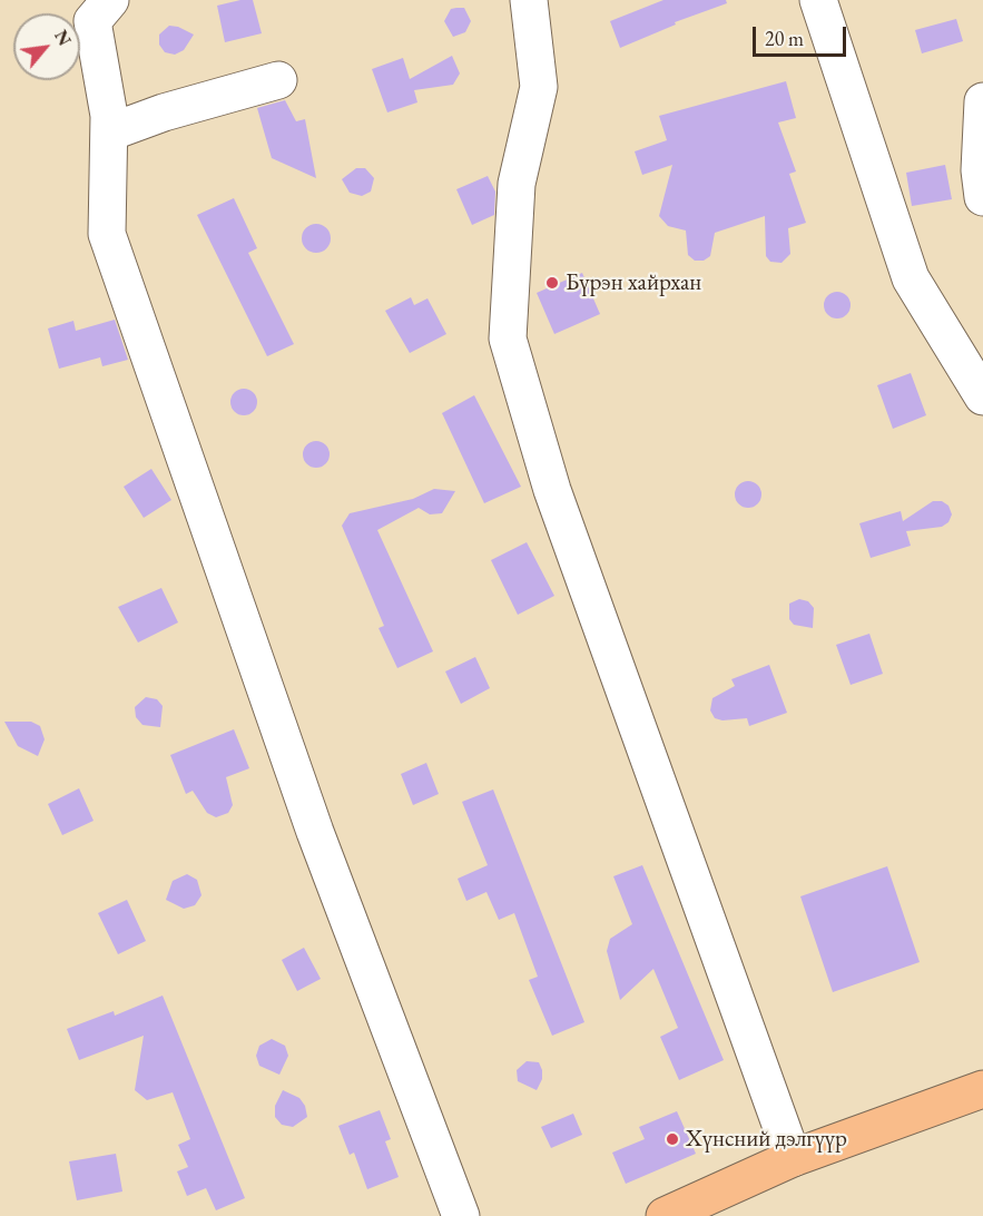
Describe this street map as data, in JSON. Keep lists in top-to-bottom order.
{
  "places": ["Бүрэн хайрхан", "Хүнсний дэлгүүр"],
  "scale_bar": "20 m",
  "north": "top right"
}
